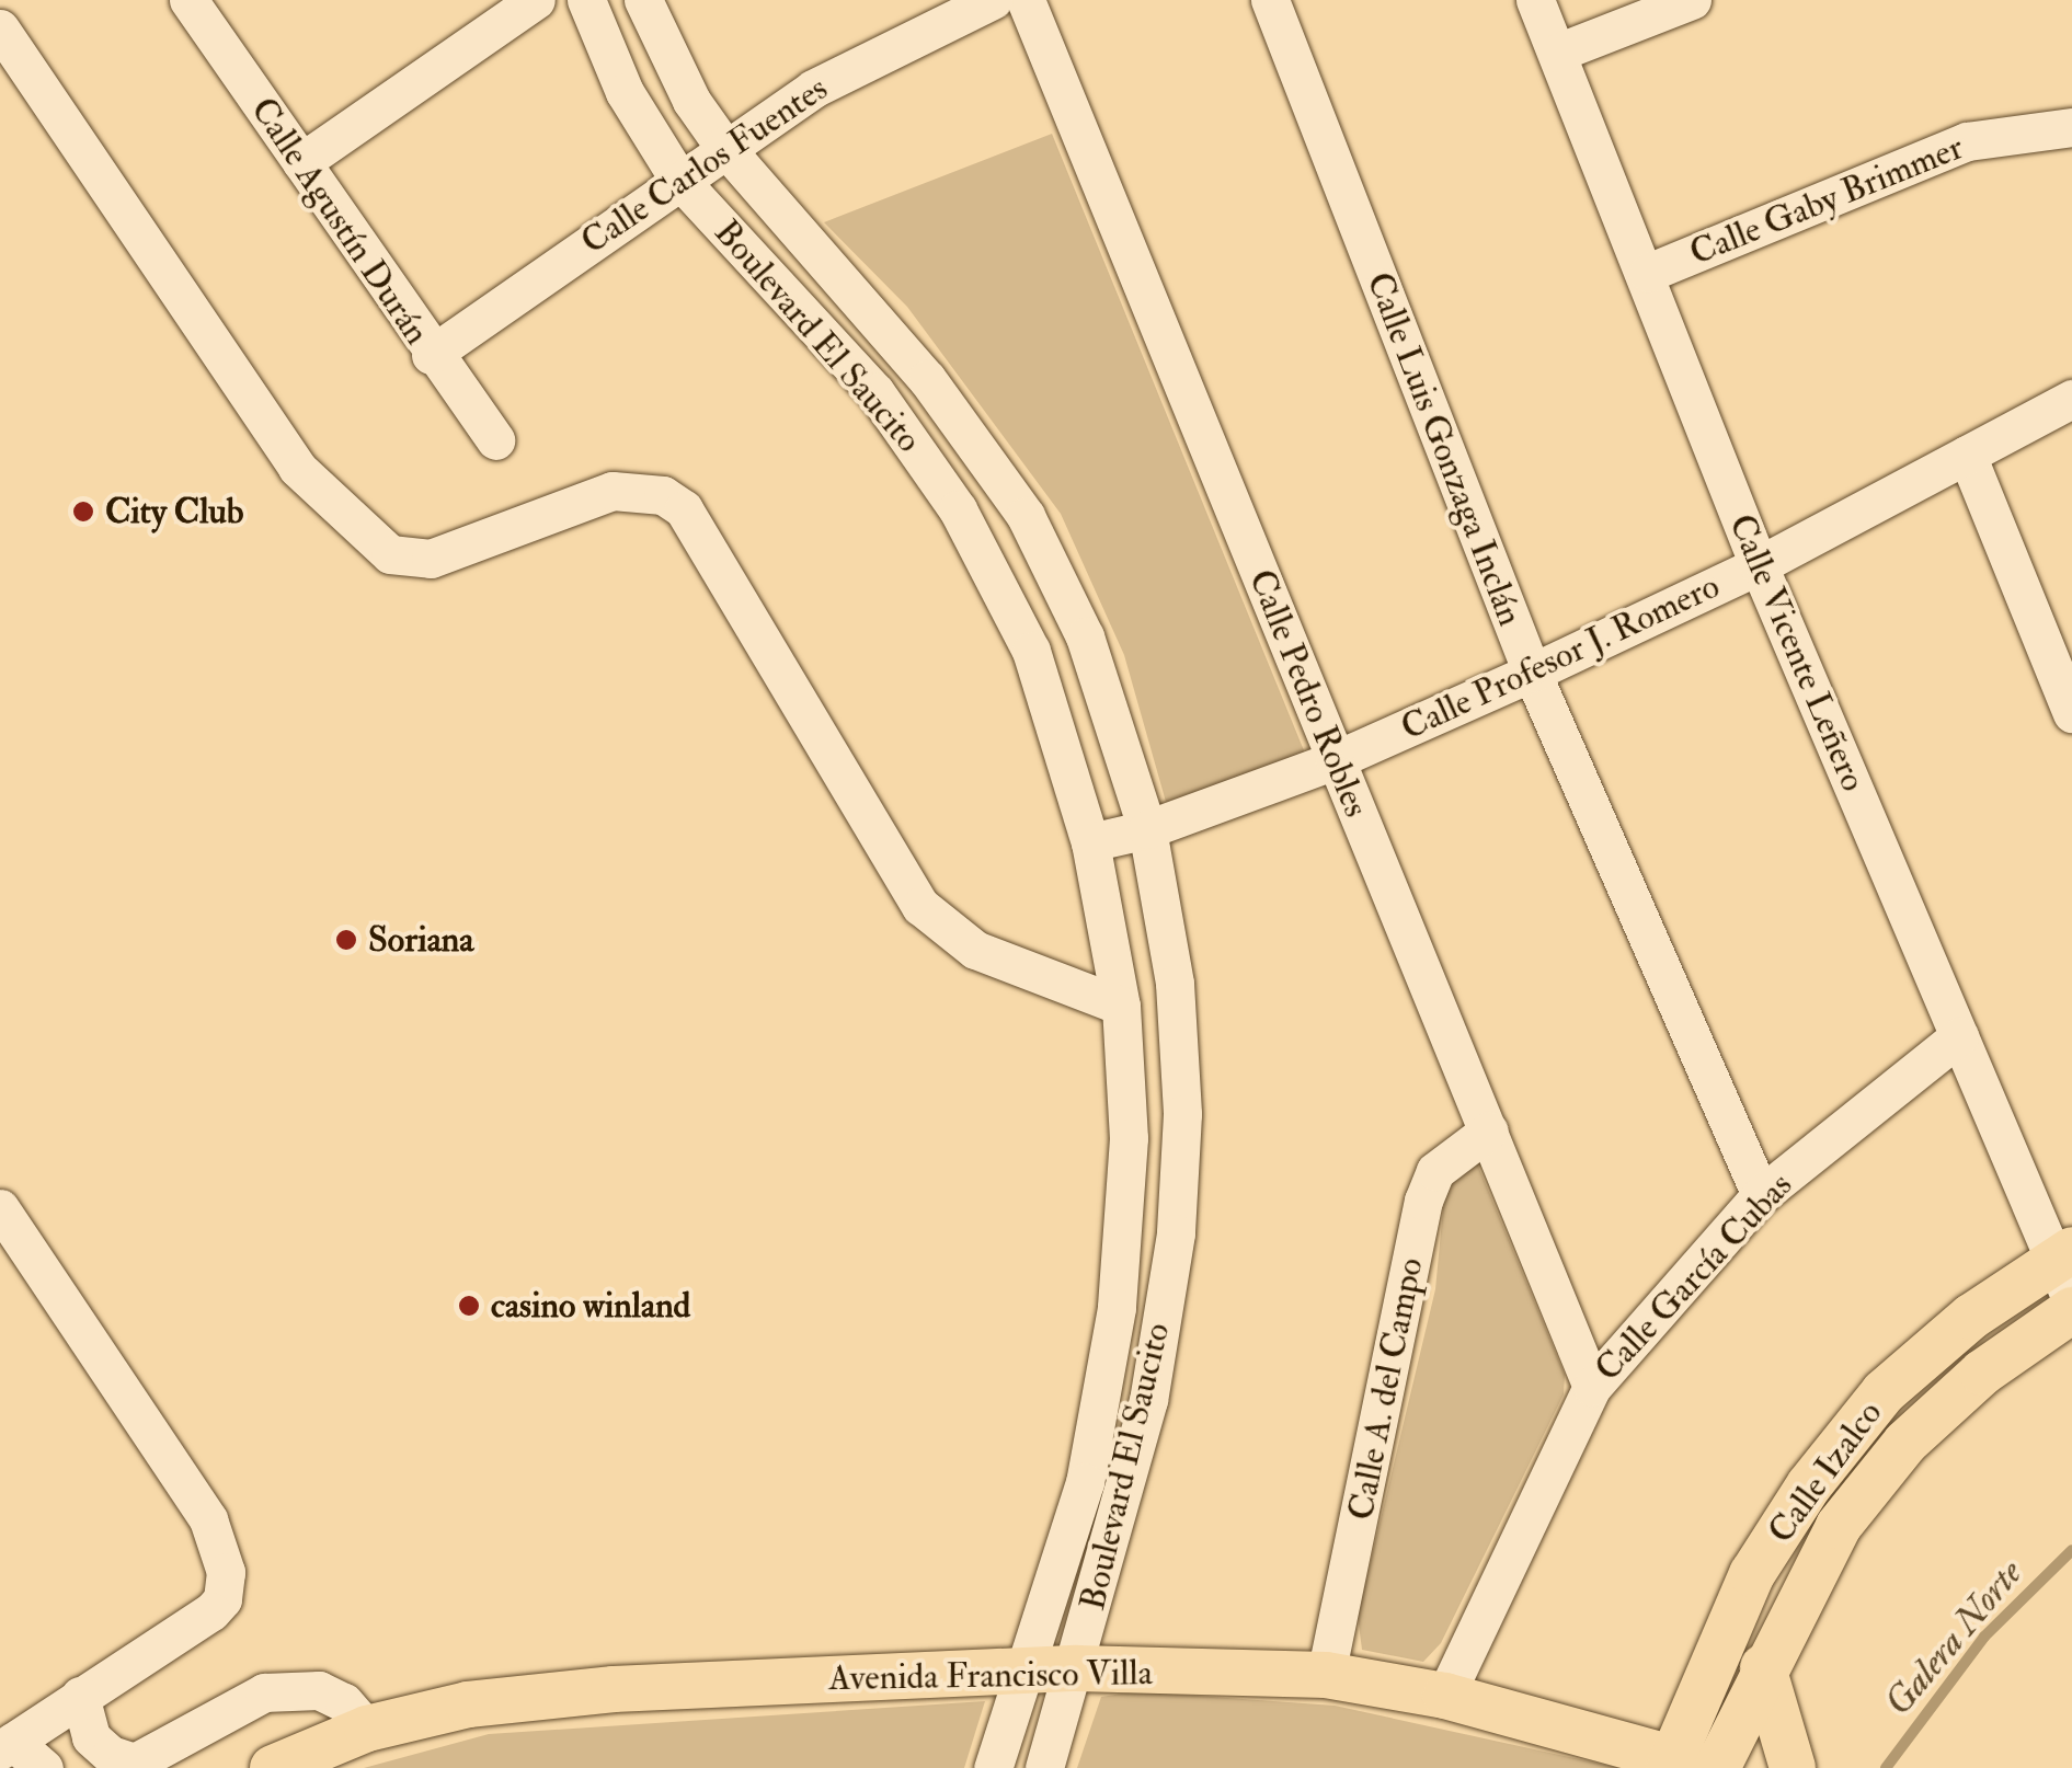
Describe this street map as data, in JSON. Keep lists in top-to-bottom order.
{
  "streets": {
    "main road": ["Calle Izalco", "Avenida Francisco Villa"],
    "street": [
      "Calle Carlos Fuentes",
      "Calle Gaby Brimmer",
      "Calle Agustín Durán",
      "Boulevard El Saucito",
      "Calle Luis Gonzaga Inclán",
      "Calle Vicente Leñero",
      "Calle Profesor J. Romero",
      "Calle Pedro Robles",
      "Calle García Cubas",
      "Calle A. del Campo"
    ]
  },
  "crossings": [
    ["Calle Carlos Fuentes", "Calle Agustín Durán"],
    ["Calle Carlos Fuentes", "Boulevard El Saucito"],
    ["Calle Gaby Brimmer", "Calle Vicente Leñero"],
    ["Boulevard El Saucito", "Calle Profesor J. Romero"],
    ["Boulevard El Saucito", "Avenida Francisco Villa"],
    ["Calle Luis Gonzaga Inclán", "Calle Profesor J. Romero"],
    ["Calle Luis Gonzaga Inclán", "Calle García Cubas"],
    ["Calle Vicente Leñero", "Calle Profesor J. Romero"],
    ["Calle Vicente Leñero", "Calle García Cubas"],
    ["Calle Vicente Leñero", "Calle Izalco"],
    ["Calle Profesor J. Romero", "Calle Pedro Robles"],
    ["Calle Pedro Robles", "Calle García Cubas"],
    ["Calle Pedro Robles", "Calle A. del Campo"],
    ["Calle García Cubas", "Avenida Francisco Villa"],
    ["Calle A. del Campo", "Avenida Francisco Villa"],
    ["Calle Izalco", "Avenida Francisco Villa"]
  ],
  "water": ["Galera Norte"],
  "places": ["City Club", "Soriana", "casino winland"]
}
